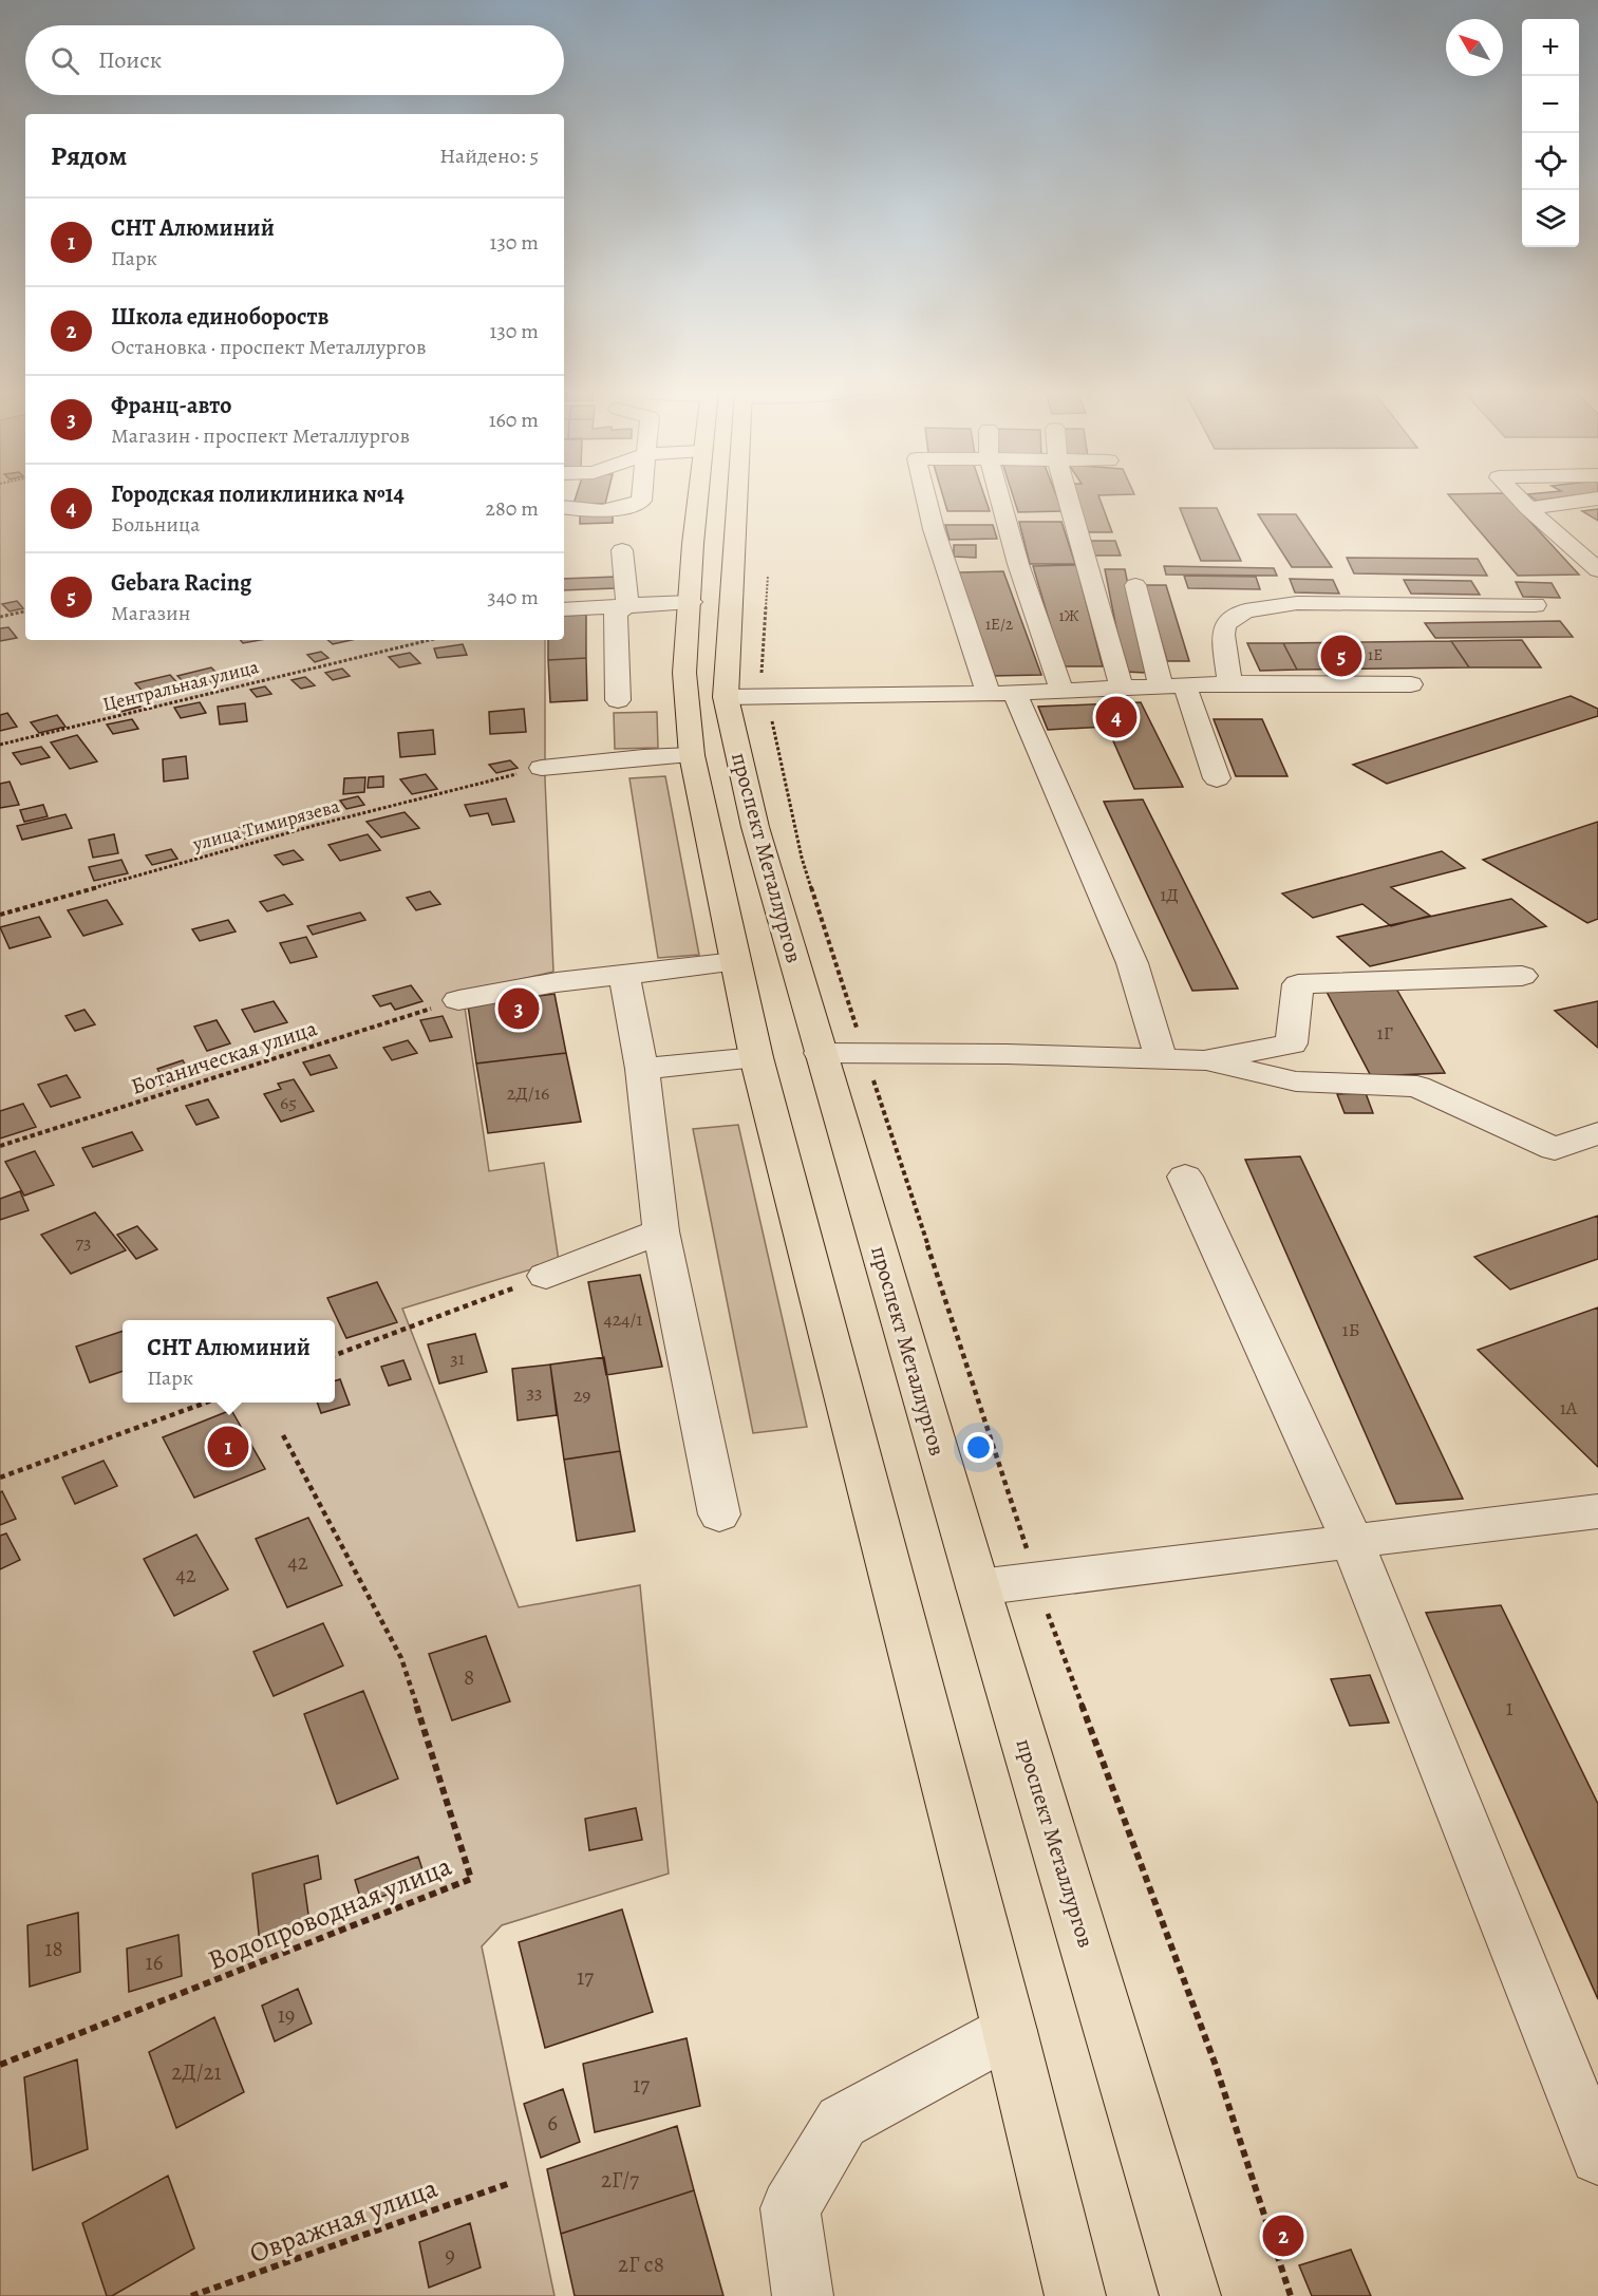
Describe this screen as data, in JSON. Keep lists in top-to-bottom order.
{
  "streets": {
    "main road": ["проспект Металлургов"],
    "path": [
      "Центральная улица",
      "улица Тимирязева",
      "Ботаническая улица",
      "Водопроводная улица",
      "Овражная улица"
    ]
  },
  "house_numbers": [
    "1Ж",
    "1Е/2",
    "1Е",
    "1Д",
    "1Г",
    "2Д/16",
    "65",
    "73",
    "424/1",
    "1Б",
    "31",
    "33",
    "29",
    "1А",
    "42",
    "42",
    "8",
    "1",
    "18",
    "16",
    "17",
    "19",
    "2Д/21",
    "17",
    "6",
    "2Г/7",
    "9",
    "2Г с8"
  ],
  "north": "top left",
  "page": {
    "map_buttons": ["+", "−"],
    "search": "Поиск",
    "heading": ["Рядом", "Найдено: 5"],
    "list": [
      {
        "mark": "1",
        "name": "СНТ Алюминий",
        "note": "Парк",
        "value": "130 m"
      },
      {
        "mark": "2",
        "name": "Школа единобороств",
        "note": "Остановка · проспект Металлургов",
        "value": "130 m"
      },
      {
        "mark": "3",
        "name": "Франц-авто",
        "note": "Магазин · проспект Металлургов",
        "value": "160 m"
      },
      {
        "mark": "4",
        "name": "Городская поликлиника №14",
        "note": "Больница",
        "value": "280 m"
      },
      {
        "mark": "5",
        "name": "Gebara Racing",
        "note": "Магазин",
        "value": "340 m"
      }
    ],
    "pins": [
      "5",
      "4",
      "3",
      "1",
      "2"
    ],
    "popup": ["СНТ Алюминий", "Парк"]
  }
}
